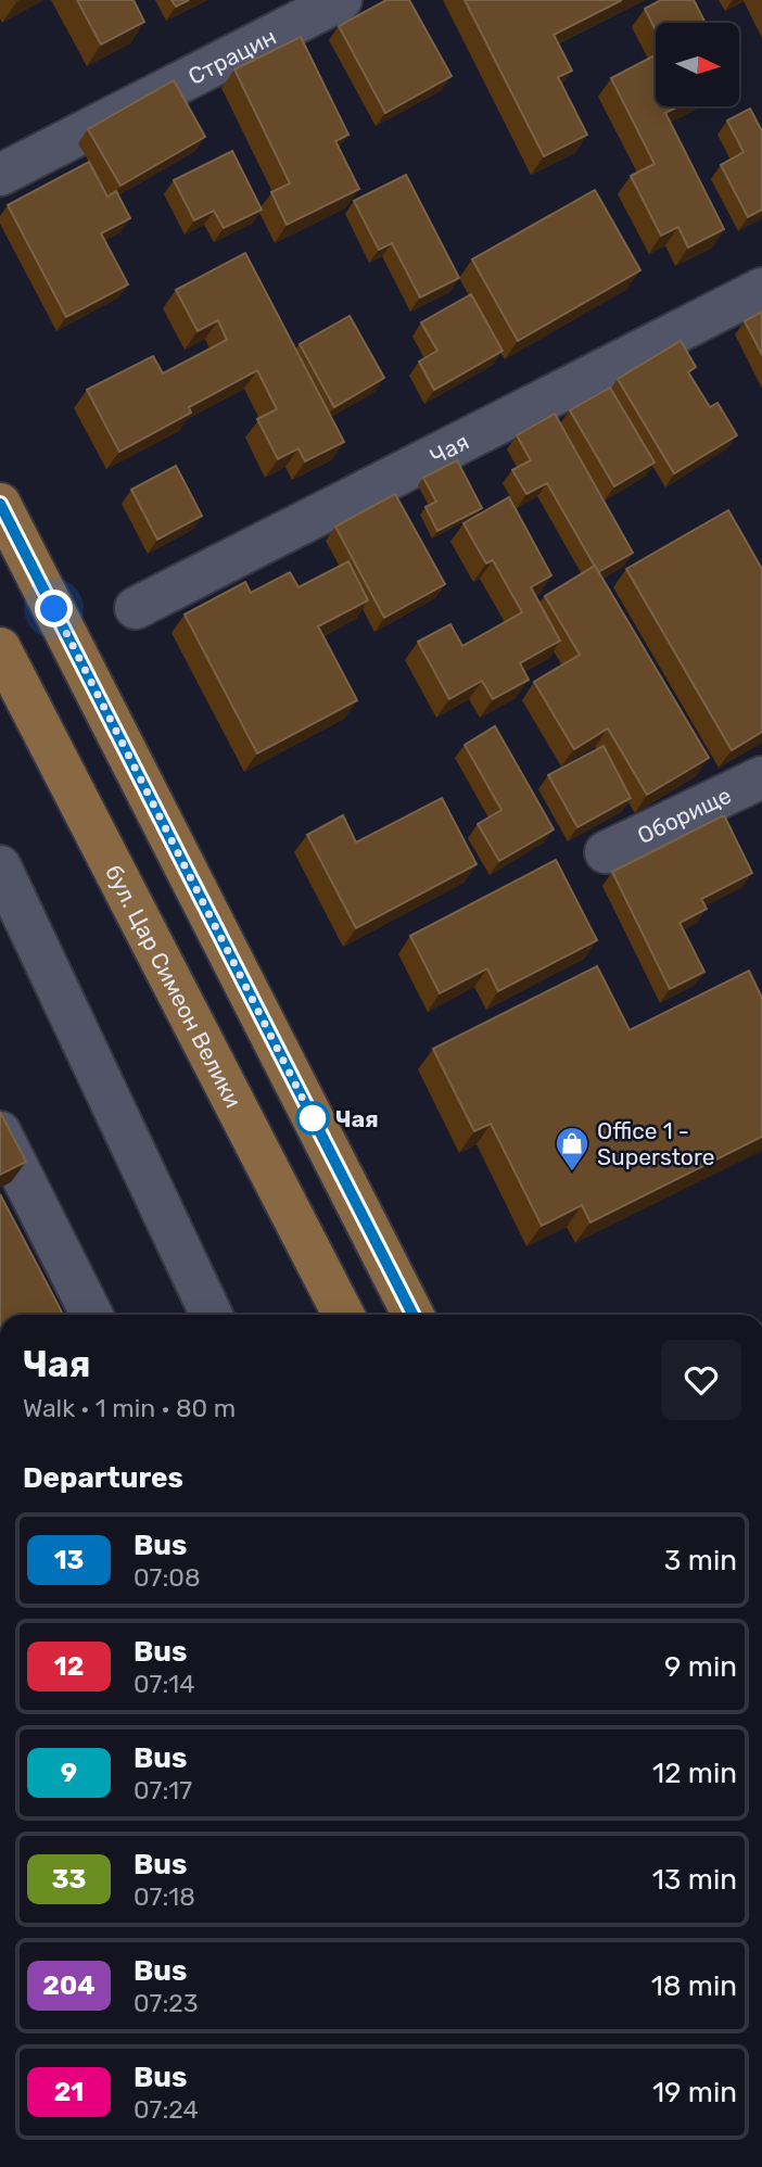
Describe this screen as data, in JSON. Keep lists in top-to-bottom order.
{
  "streets": {
    "main road": ["бул. Цар Симеон Велики"],
    "street": ["Страцин", "Чая", "Оборище"]
  },
  "places": {
    "other": ["Чая"],
    "shop": ["Office 1 - Superstore"]
  },
  "lines": ["bus line 13"],
  "north": "right",
  "page": {
    "heading": [
      ["Чая", "Walk · 1 min · 80 m"],
      "Departures"
    ],
    "list": [
      {
        "mark": "13",
        "name": "Bus",
        "note": "07:08",
        "value": "3 min"
      },
      {
        "mark": "12",
        "name": "Bus",
        "note": "07:14",
        "value": "9 min"
      },
      {
        "mark": "9",
        "name": "Bus",
        "note": "07:17",
        "value": "12 min"
      },
      {
        "mark": "33",
        "name": "Bus",
        "note": "07:18",
        "value": "13 min"
      },
      {
        "mark": "204",
        "name": "Bus",
        "note": "07:23",
        "value": "18 min"
      },
      {
        "mark": "21",
        "name": "Bus",
        "note": "07:24",
        "value": "19 min"
      }
    ]
  }
}
